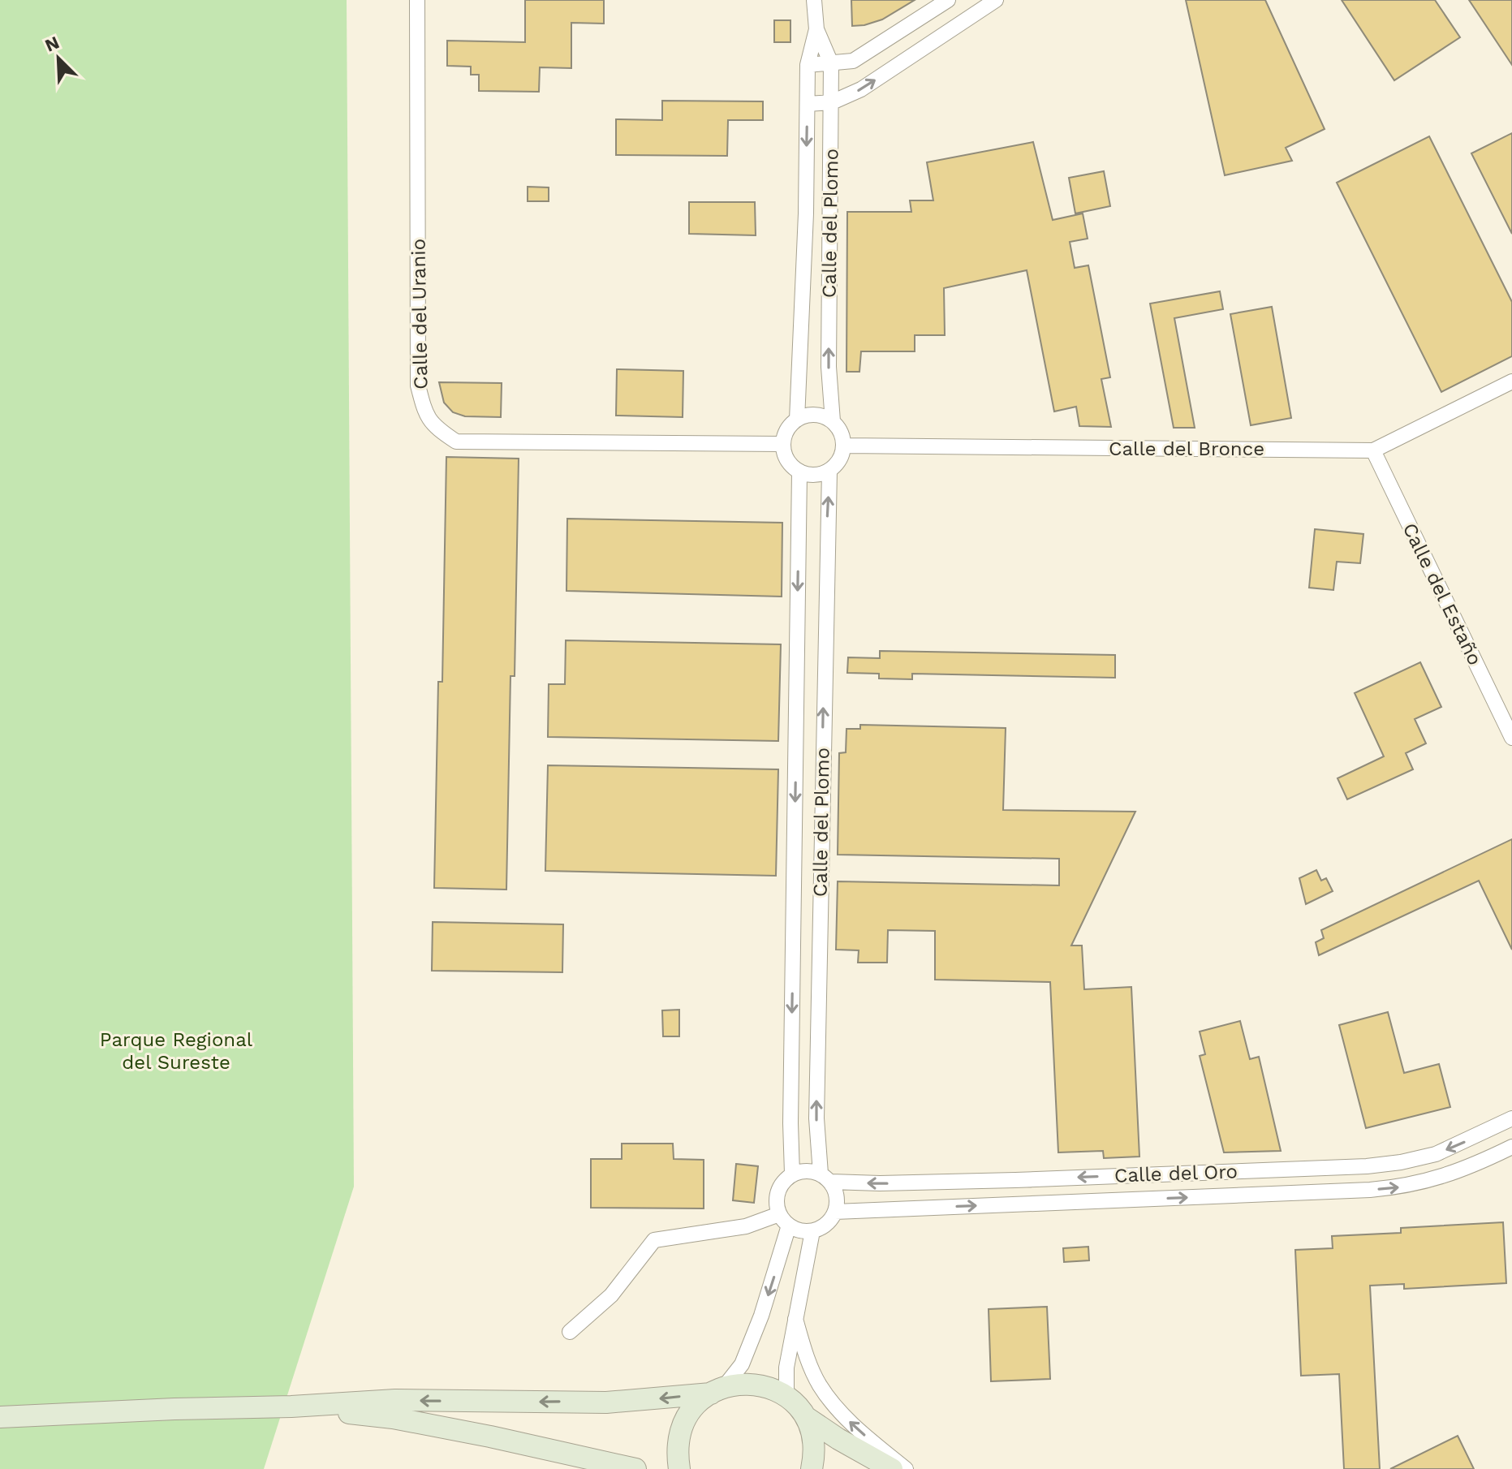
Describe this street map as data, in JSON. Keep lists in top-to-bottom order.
{
  "streets": {
    "street": [
      "Calle del Plomo",
      "Calle del Uranio",
      "Calle del Bronce",
      "Calle del Estaño",
      "Calle del Oro"
    ]
  },
  "crossings": [
    ["Calle del Plomo", "Calle del Uranio"],
    ["Calle del Plomo", "Calle del Bronce"],
    ["Calle del Plomo", "Calle del Oro"],
    ["Calle del Uranio", "Calle del Bronce"],
    ["Calle del Bronce", "Calle del Estaño"]
  ],
  "parks": ["Parque Regional del Sureste"],
  "north": "top left"
}
